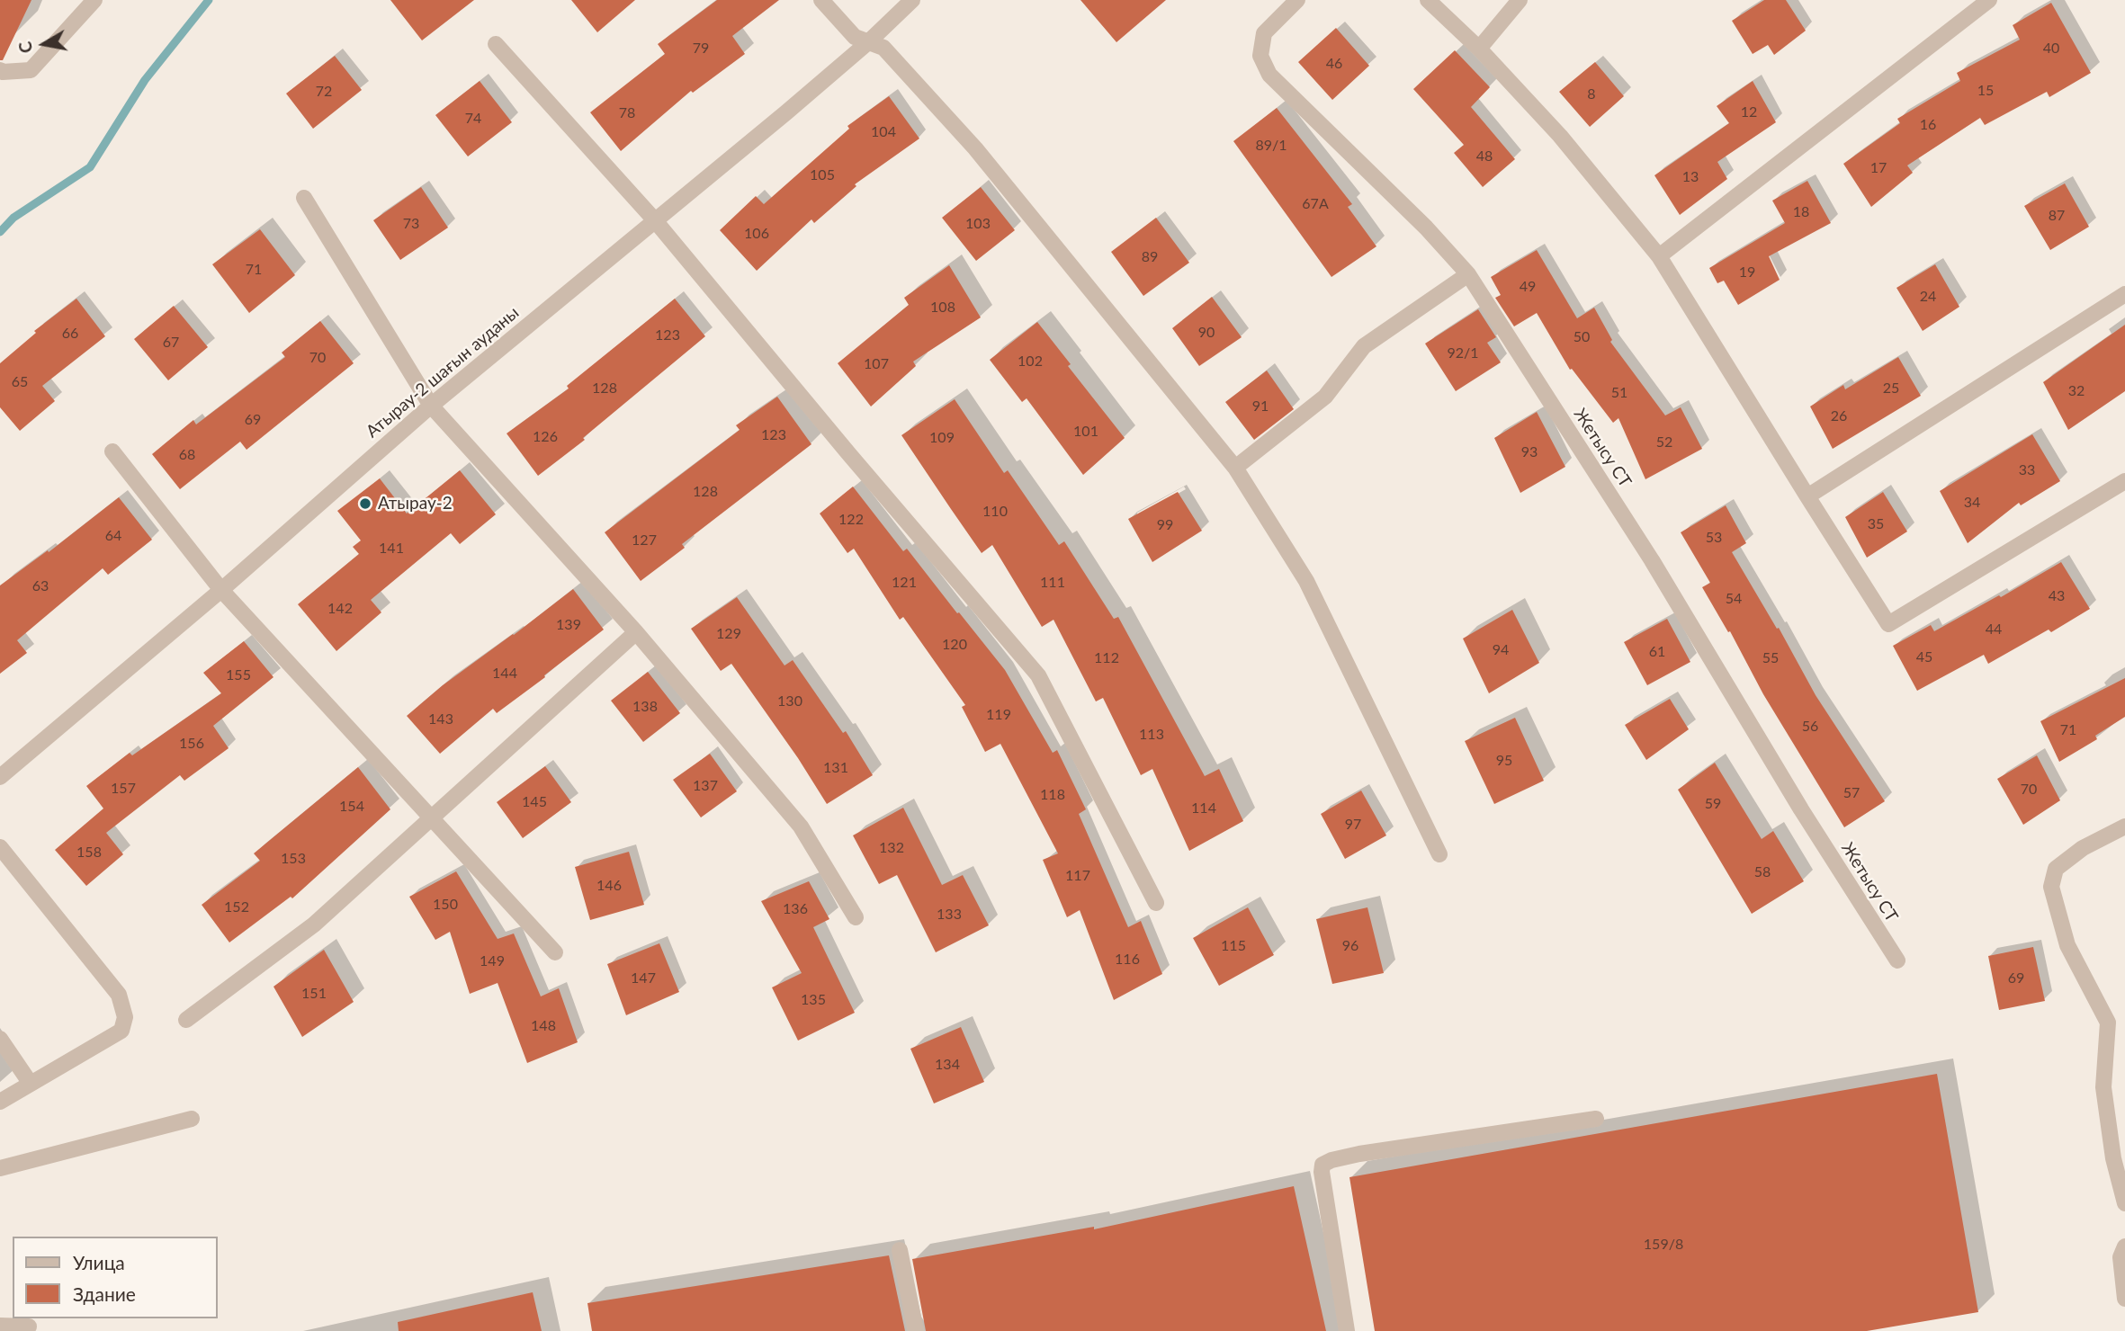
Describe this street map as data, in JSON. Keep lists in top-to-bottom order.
{
  "streets": {
    "street": ["Атырау-2 шағын ауданы", "Жетысу СТ"]
  },
  "places": ["Атырау-2"],
  "house_numbers": [
    "79",
    "40",
    "46",
    "15",
    "72",
    "8",
    "12",
    "78",
    "74",
    "16",
    "104",
    "89/1",
    "48",
    "17",
    "105",
    "13",
    "67А",
    "18",
    "87",
    "73",
    "103",
    "106",
    "89",
    "71",
    "19",
    "49",
    "24",
    "108",
    "90",
    "66",
    "123",
    "50",
    "67",
    "92/1",
    "70",
    "102",
    "107",
    "65",
    "128",
    "25",
    "32",
    "51",
    "91",
    "26",
    "69",
    "101",
    "123",
    "126",
    "109",
    "52",
    "93",
    "68",
    "33",
    "128",
    "34",
    "110",
    "122",
    "35",
    "99",
    "64",
    "53",
    "127",
    "141",
    "121",
    "111",
    "63",
    "43",
    "54",
    "142",
    "139",
    "44",
    "129",
    "120",
    "94",
    "61",
    "45",
    "112",
    "55",
    "144",
    "155",
    "130",
    "138",
    "119",
    "143",
    "56",
    "71",
    "113",
    "156",
    "95",
    "131",
    "137",
    "157",
    "70",
    "57",
    "118",
    "145",
    "59",
    "154",
    "114",
    "97",
    "132",
    "158",
    "153",
    "58",
    "117",
    "146",
    "150",
    "152",
    "136",
    "133",
    "115",
    "96",
    "116",
    "149",
    "147",
    "69",
    "151",
    "135",
    "148",
    "134",
    "159/8"
  ],
  "legend": ["Улица", "Здание"],
  "north": "left"
}
